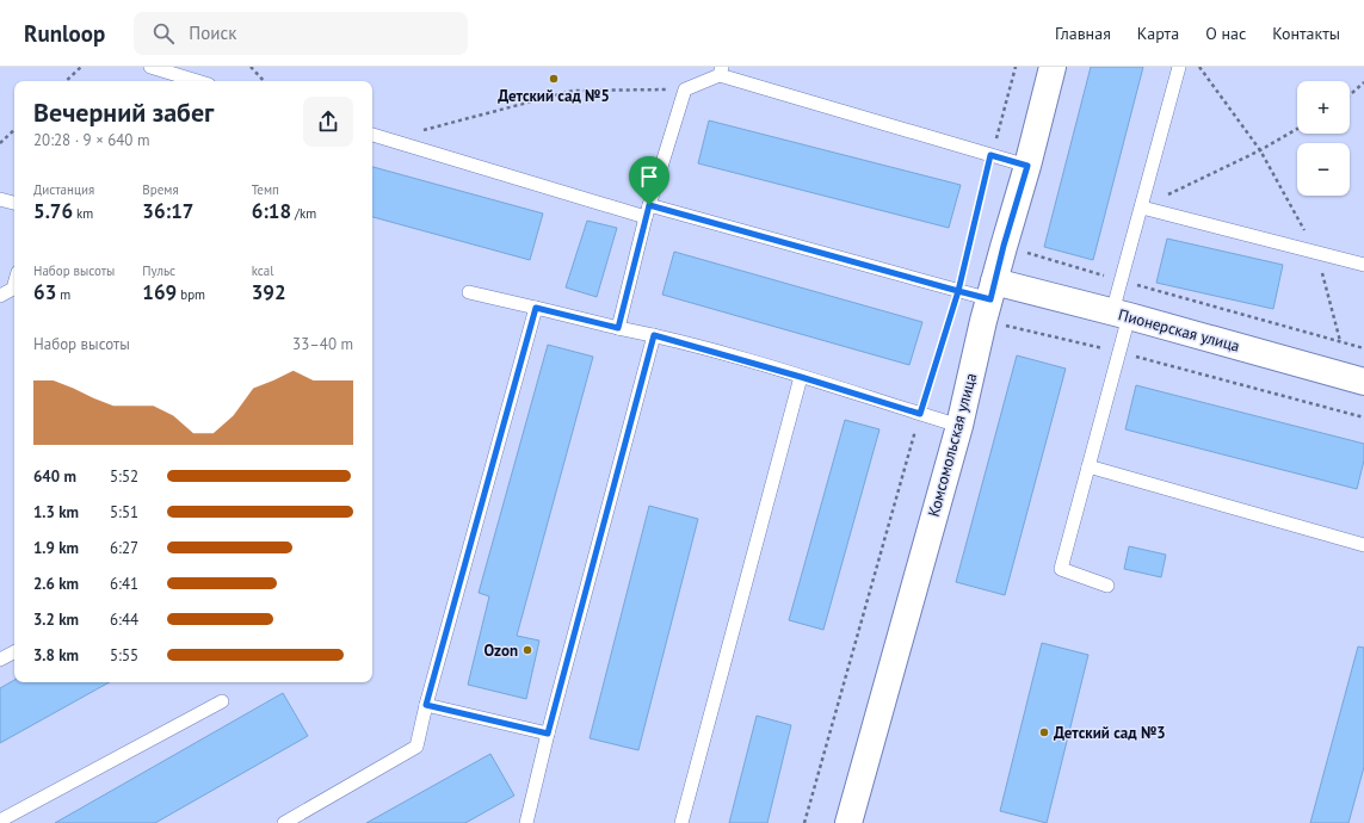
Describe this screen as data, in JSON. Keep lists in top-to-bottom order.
{
  "streets": {
    "street": ["Пионерская улица", "Комсомольская улица"]
  },
  "crossings": [
    ["Пионерская улица", "Комсомольская улица"]
  ],
  "places": ["Детский сад №5", "Ozon", "Детский сад №3"],
  "page": {
    "header": "Runloop",
    "search": "Поиск",
    "nav": [
      "Главная",
      "Карта",
      "О нас",
      "Контакты"
    ],
    "map_buttons": ["+", "−"],
    "heading": ["Вечерний забег", "20:28 · 9 × 640 m"],
    "stats": [
      ["Дистанция", "5.76 km"],
      ["Время", "36:17"],
      ["Темп", "6:18 /km"],
      ["Набор высоты", "63 m"],
      ["Пульс", "169 bpm"],
      ["kcal", "392"]
    ],
    "chart": ["Набор высоты", "33–40 m"],
    "list": [
      {
        "name": "640 m",
        "note": "5:52"
      },
      {
        "name": "1.3 km",
        "note": "5:51"
      },
      {
        "name": "1.9 km",
        "note": "6:27"
      },
      {
        "name": "2.6 km",
        "note": "6:41"
      },
      {
        "name": "3.2 km",
        "note": "6:44"
      },
      {
        "name": "3.8 km",
        "note": "5:55"
      }
    ]
  }
}
